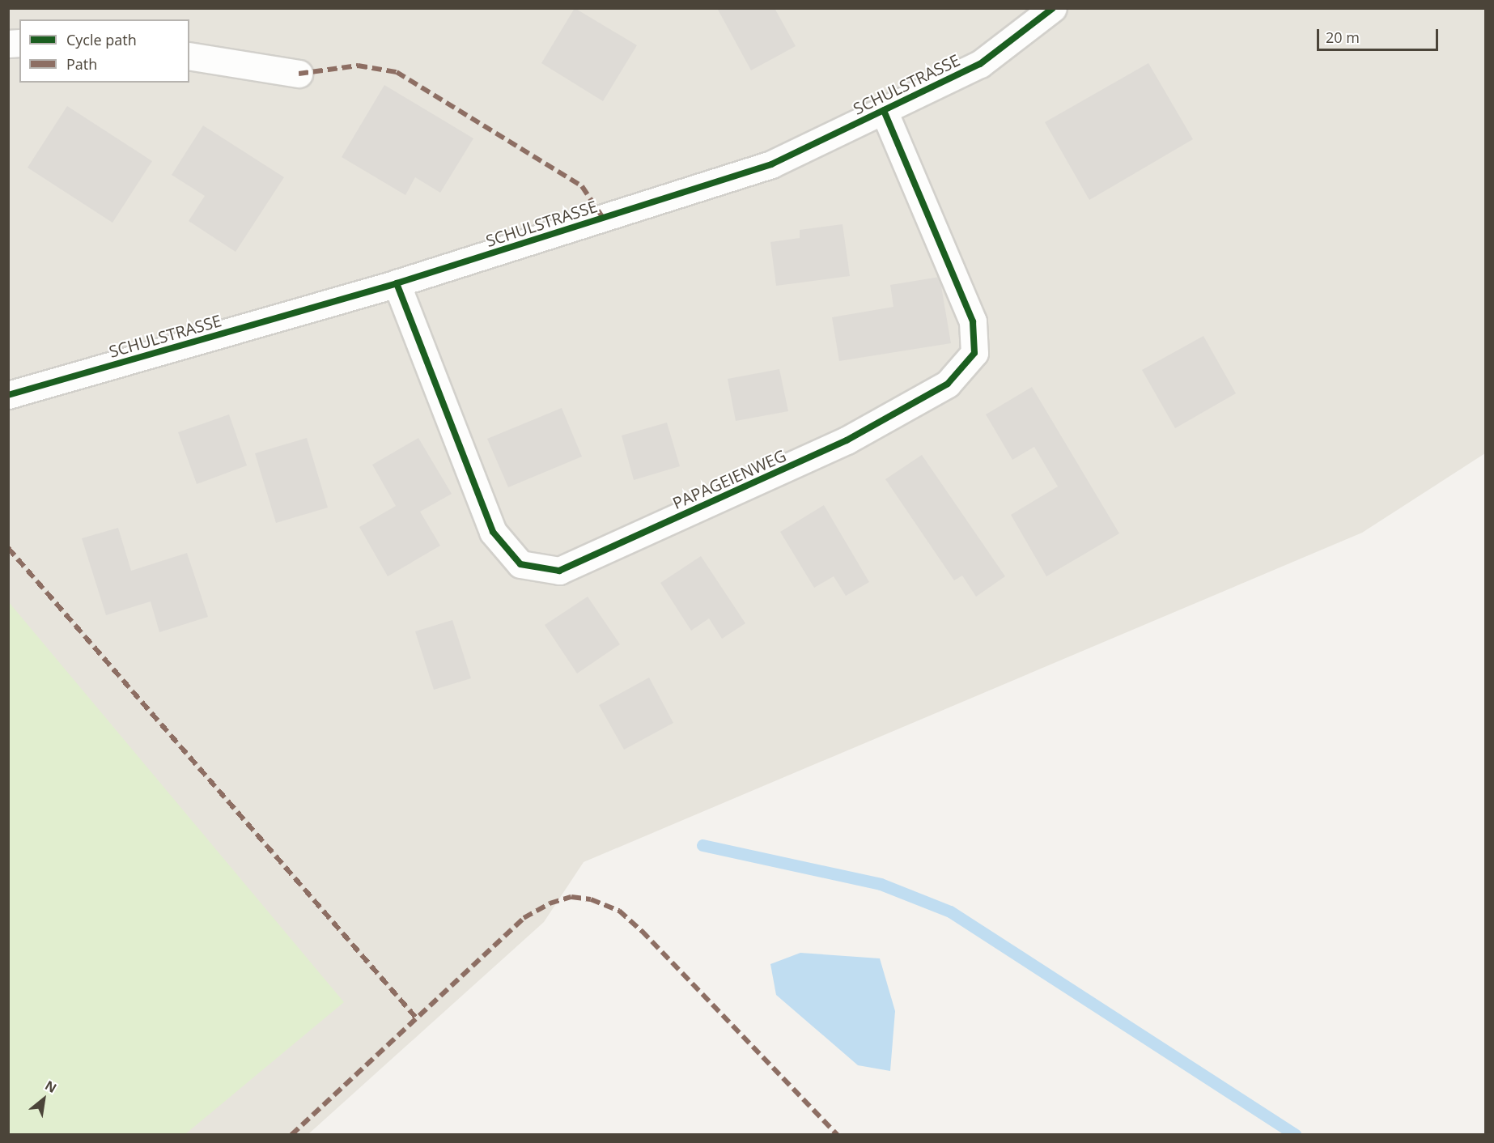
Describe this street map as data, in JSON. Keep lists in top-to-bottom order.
{
  "streets": {
    "street": ["SCHULSTRASSE", "PAPAGEIENWEG"]
  },
  "crossings": [
    ["SCHULSTRASSE", "PAPAGEIENWEG"]
  ],
  "legend": ["Cycle path", "Path"],
  "scale_bar": "20 m",
  "north": "top right"
}
